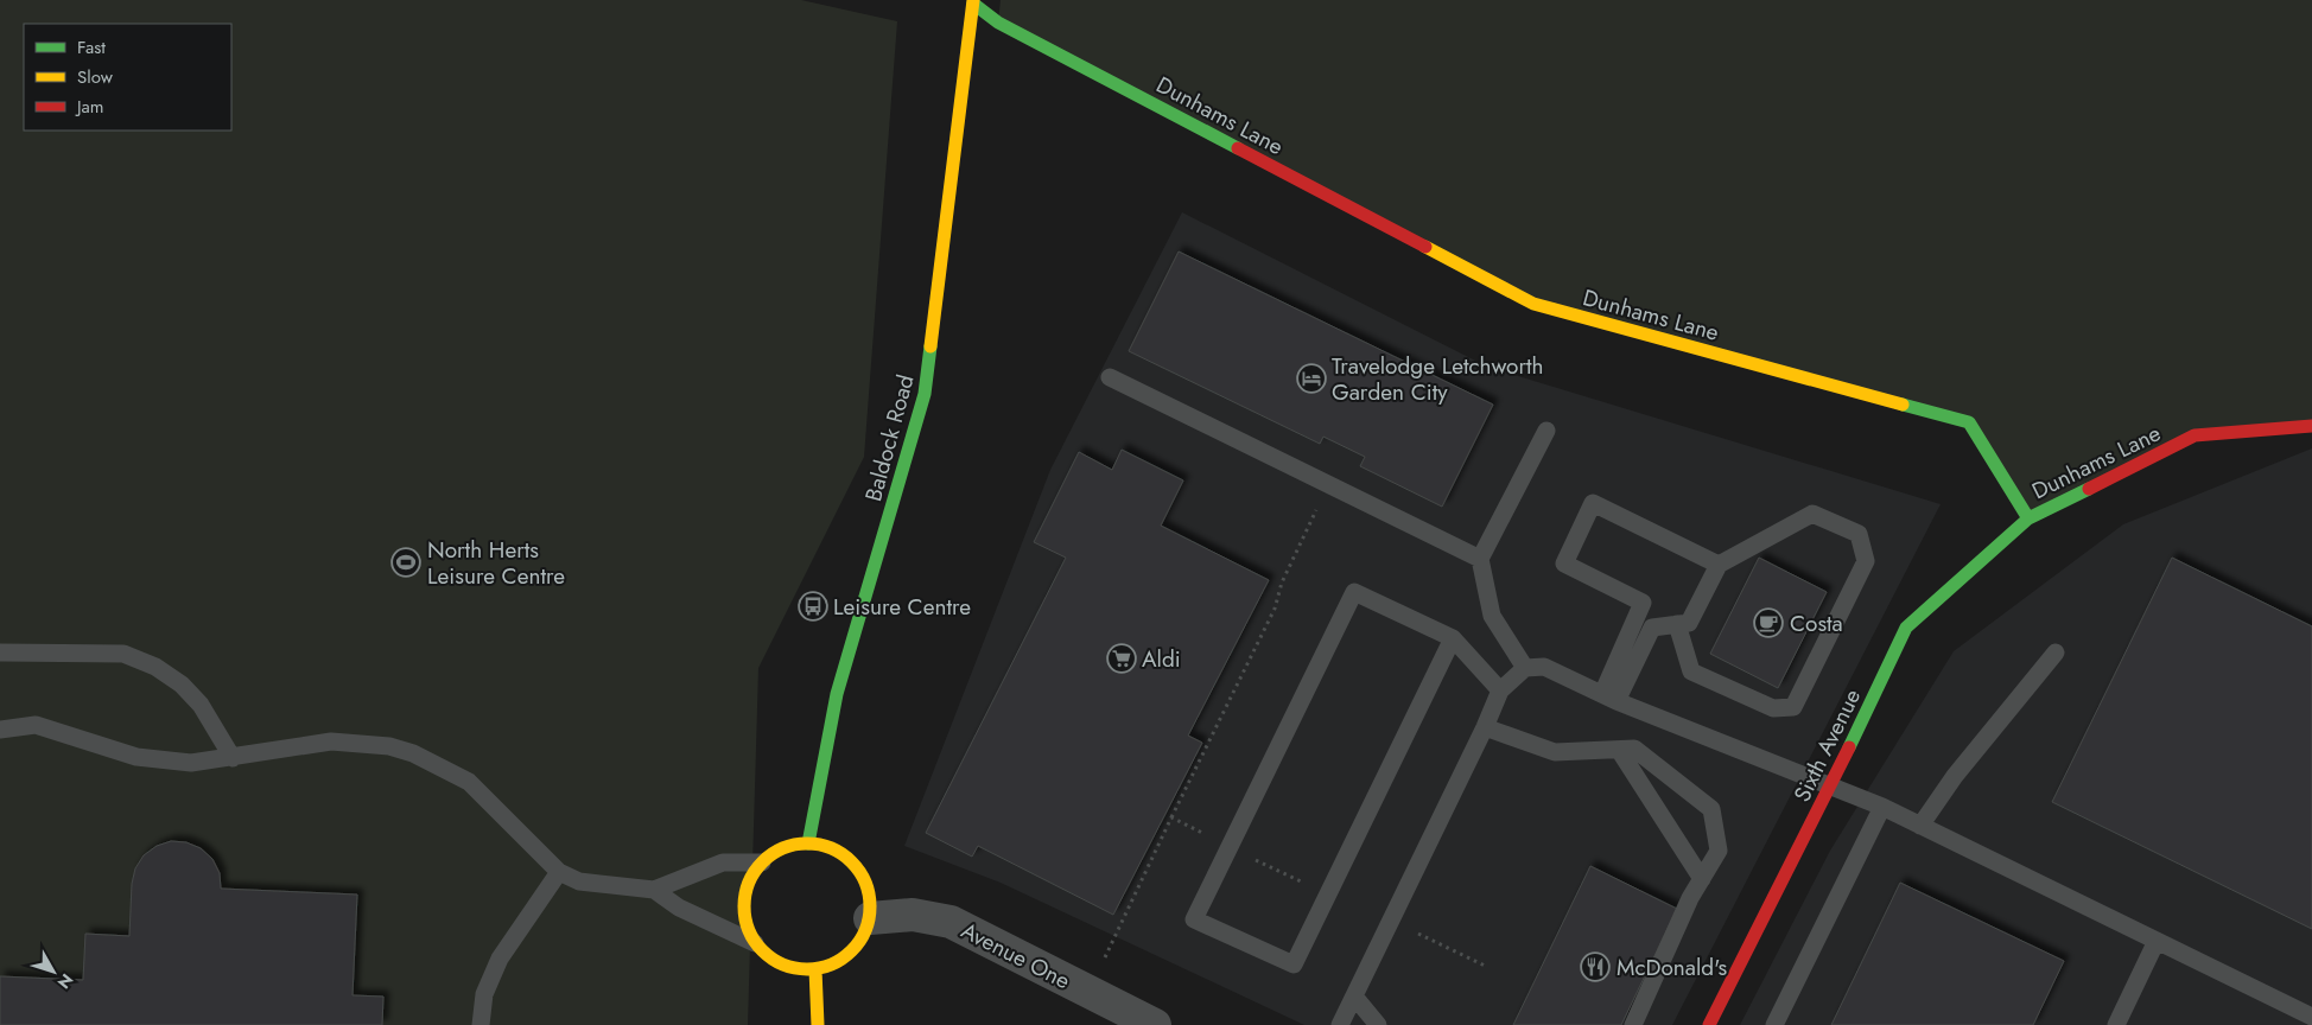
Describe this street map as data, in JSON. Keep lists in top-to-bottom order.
{
  "streets": {
    "street": [
      "Dunhams Lane",
      "Baldock Road",
      "Sixth Avenue",
      "Avenue One"
    ]
  },
  "crossings": [
    ["Dunhams Lane", "Baldock Road"],
    ["Dunhams Lane", "Sixth Avenue"],
    ["Baldock Road", "Avenue One"]
  ],
  "places": {
    "hotel": ["Travelodge Letchworth Garden City"],
    "sports": ["North Herts Leisure Centre"],
    "bus stop": ["Leisure Centre"],
    "cafe": ["Costa"],
    "supermarket": ["Aldi"],
    "restaurant": ["McDonald's"]
  },
  "legend": ["Fast", "Slow", "Jam"],
  "north": "bottom right"
}
